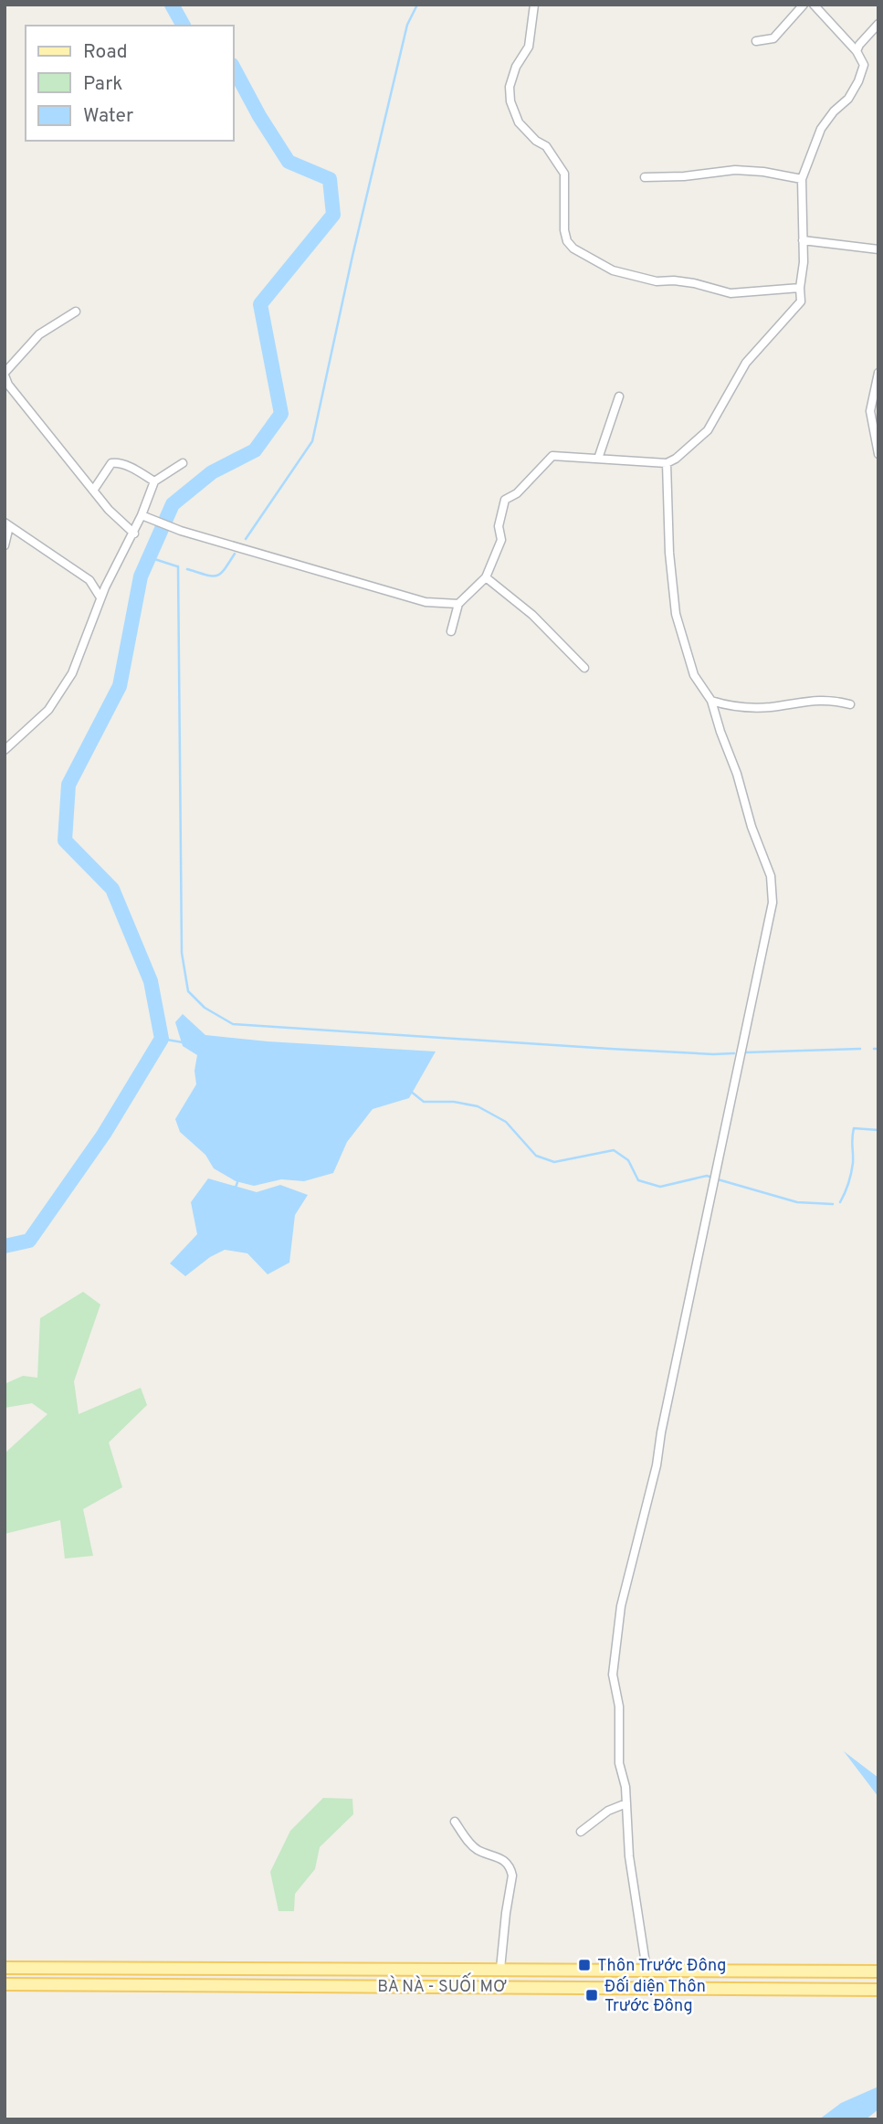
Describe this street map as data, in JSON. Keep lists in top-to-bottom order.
{
  "streets": {
    "main road": ["BÀ NÀ - SUỐI MƠ"]
  },
  "places": {
    "transit": ["Thôn Trước Đông", "Đối diện Thôn Trước Đông"]
  },
  "legend": ["Road", "Park", "Water"]
}
